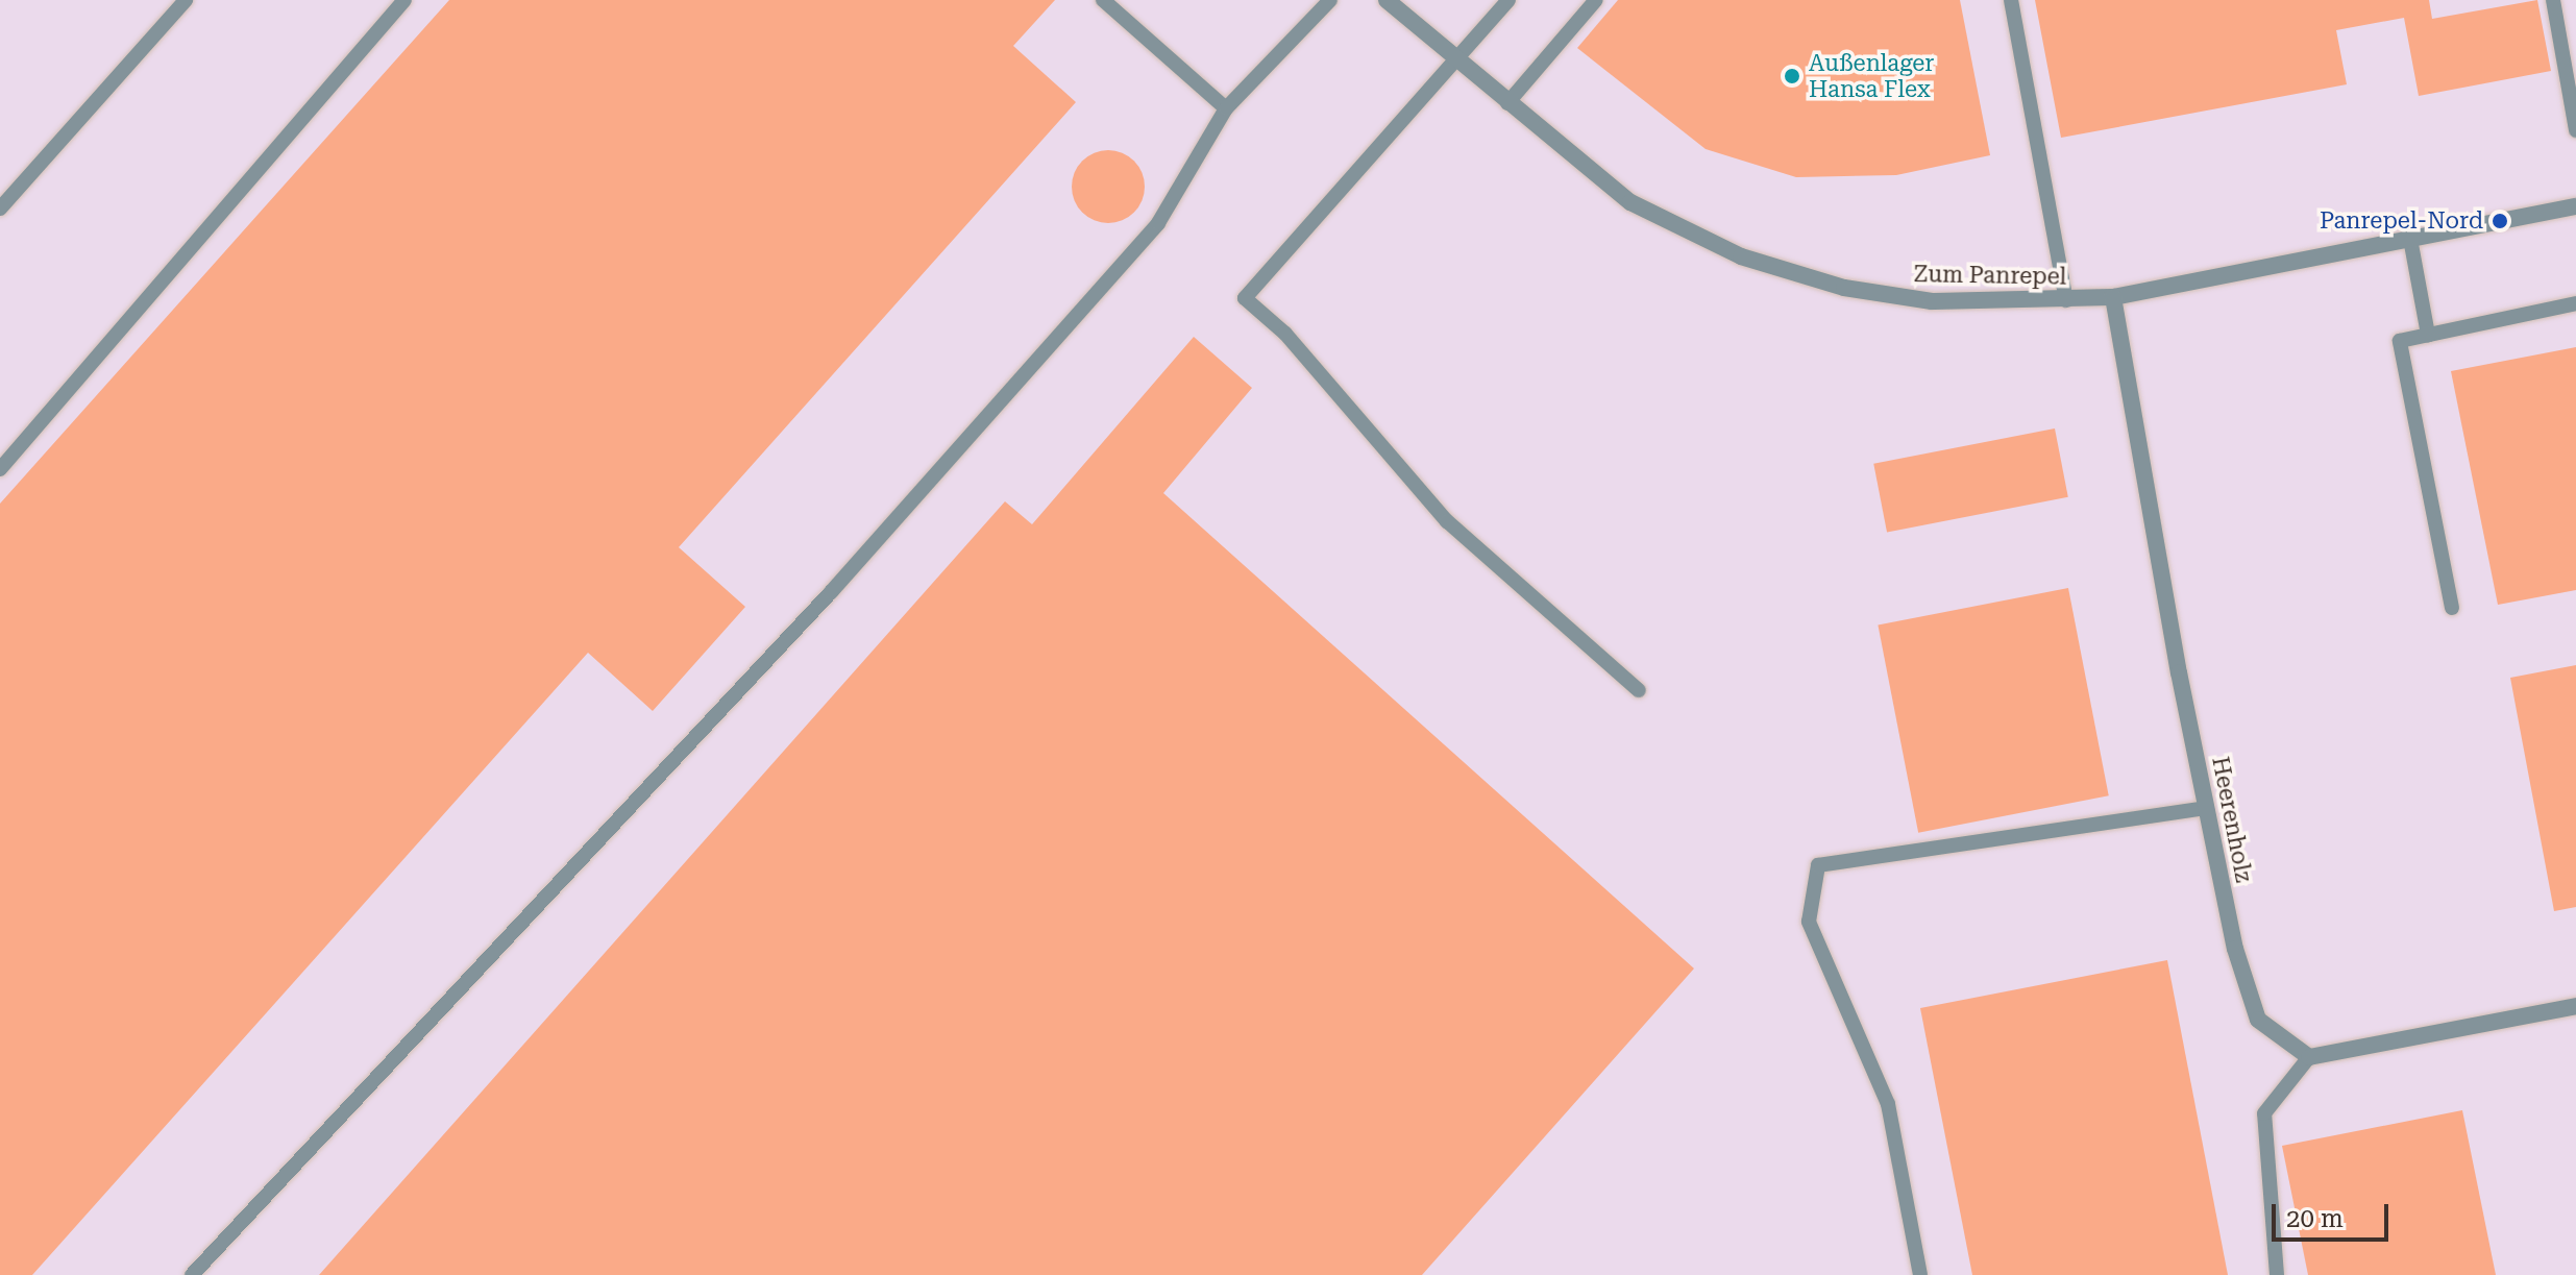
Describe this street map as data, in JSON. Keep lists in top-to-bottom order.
{
  "streets": {
    "street": ["Zum Panrepel", "Heerenholz"]
  },
  "crossings": [
    ["Zum Panrepel", "Heerenholz"]
  ],
  "places": ["Außenlager Hansa Flex", "Panrepel-Nord"],
  "scale_bar": "20 m"
}
